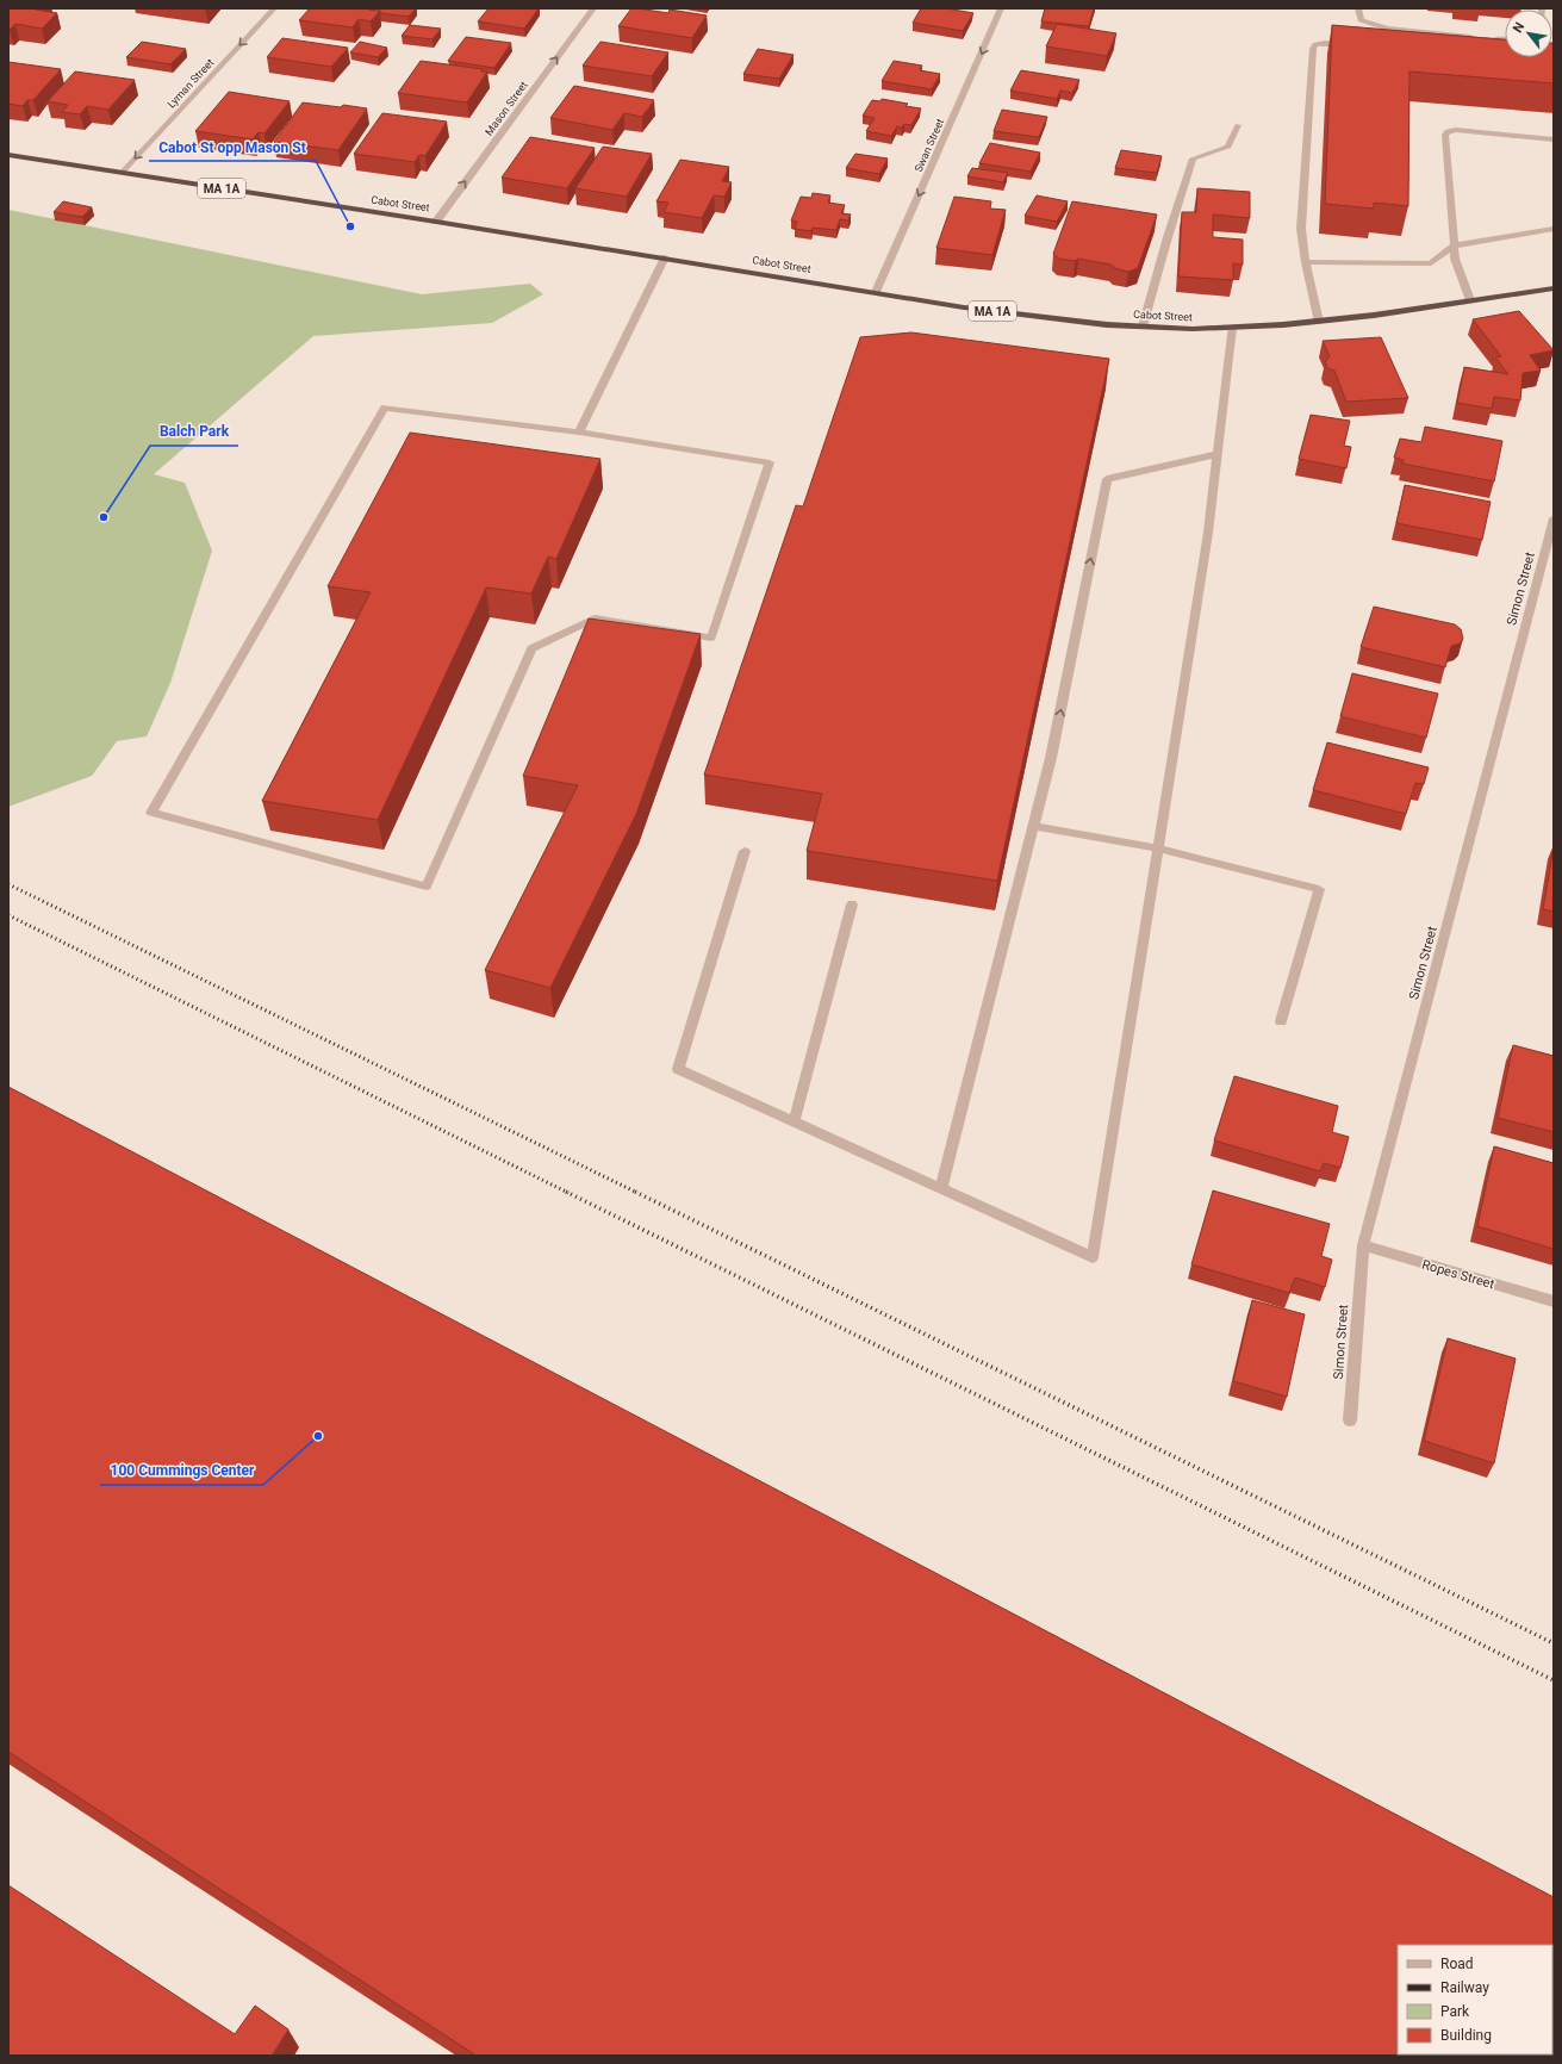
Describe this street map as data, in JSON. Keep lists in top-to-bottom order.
{
  "streets": {
    "highway": ["MA 1A", "Cabot Street"],
    "street": [
      "Lyman Street",
      "Mason Street",
      "Swan Street",
      "Simon Street",
      "Ropes Street"
    ]
  },
  "crossings": [
    ["Lyman Street", "Cabot Street"],
    ["Mason Street", "Cabot Street"],
    ["Swan Street", "Cabot Street"],
    ["Simon Street", "Ropes Street"]
  ],
  "one_way": ["Lyman Street", "Mason Street", "Swan Street"],
  "places": ["Cabot St opp Mason St", "Balch Park", "100 Cummings Center"],
  "legend": [
    "Road",
    "Railway",
    "Park",
    "Building"
  ],
  "north": "top left"
}
